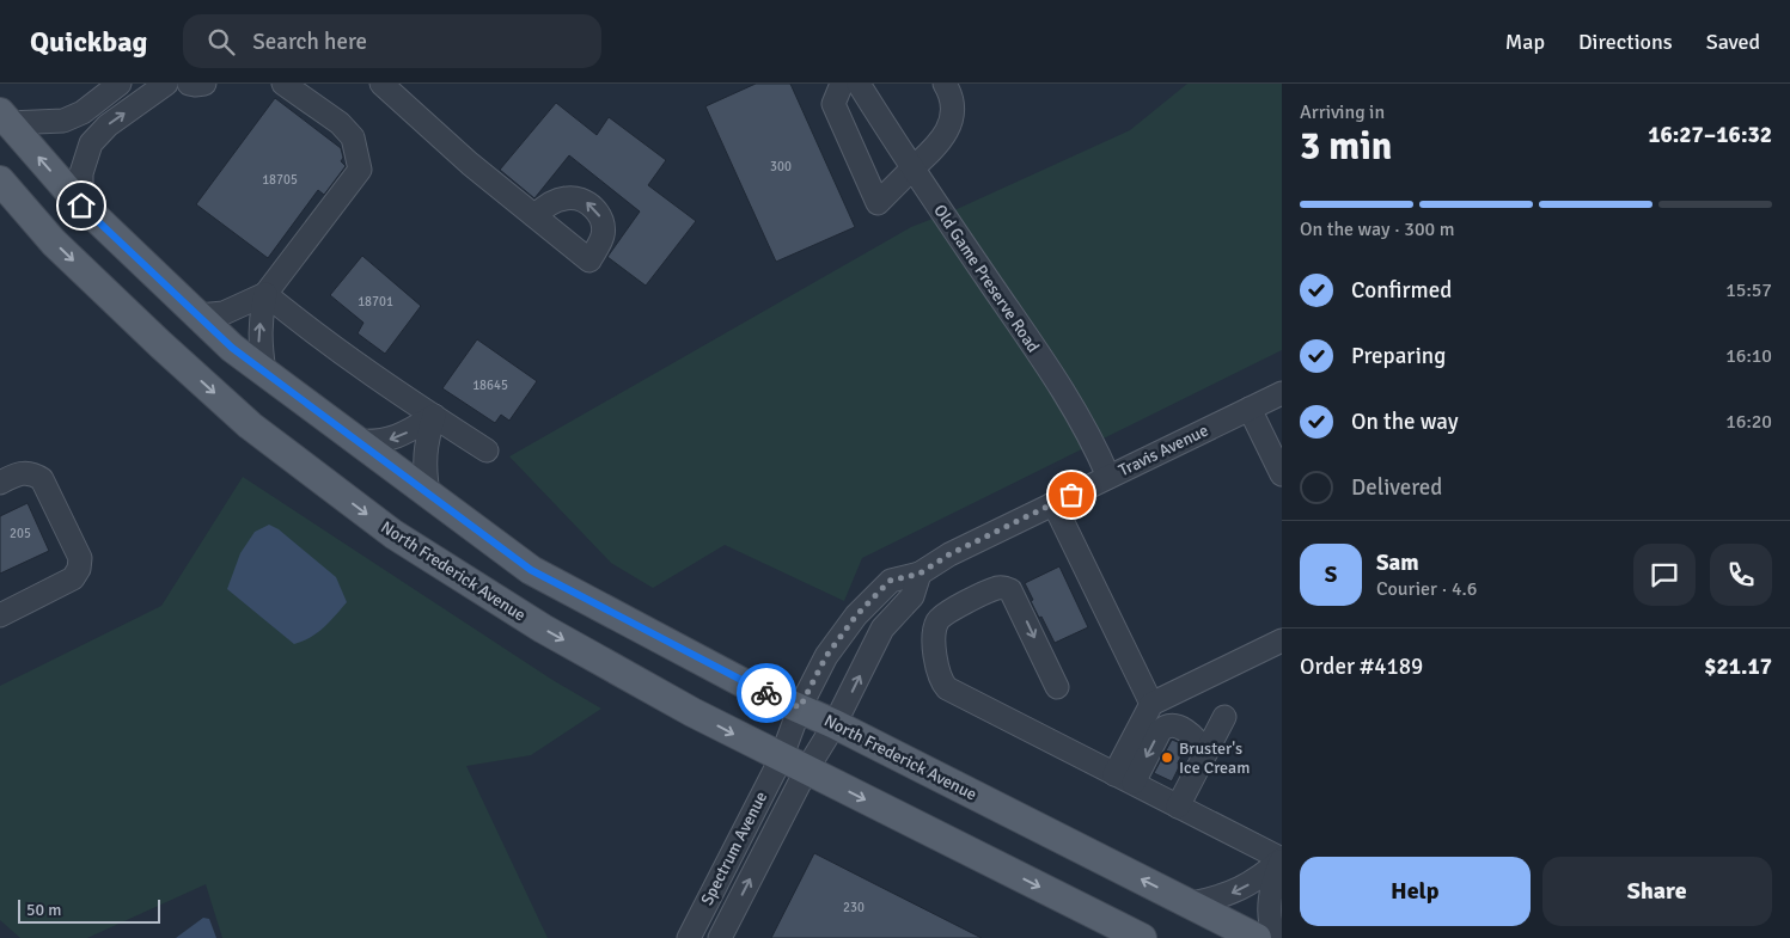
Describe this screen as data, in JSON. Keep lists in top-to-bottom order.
{
  "streets": {
    "main road": ["North Frederick Avenue"],
    "street": ["Old Game Preserve Road", "Travis Avenue", "Spectrum Avenue"]
  },
  "crossings": [
    ["Old Game Preserve Road", "Travis Avenue"],
    ["Travis Avenue", "North Frederick Avenue"],
    ["Travis Avenue", "Spectrum Avenue"],
    ["North Frederick Avenue", "Spectrum Avenue"]
  ],
  "places": ["Bruster's Ice Cream"],
  "house_numbers": [
    "300",
    "18705",
    "18701",
    "18645",
    "205",
    "230"
  ],
  "scale_bar": "50 m",
  "page": {
    "header": "Quickbag",
    "search": "Search here",
    "nav": ["Map", "Directions", "Saved"],
    "heading": ["3 min", "Arriving in", "16:27–16:32"],
    "panel": [
      "Sam",
      "Courier · 4.6",
      "Order #4189",
      "$21.17"
    ],
    "bar": "On the way · 300 m",
    "list": [
      ["Confirmed", "15:57"],
      ["Preparing", "16:10"],
      ["On the way", "16:20"],
      "Delivered"
    ],
    "round": "S",
    "buttons": ["Help", "Share"],
    "scale": "50 m"
  }
}
